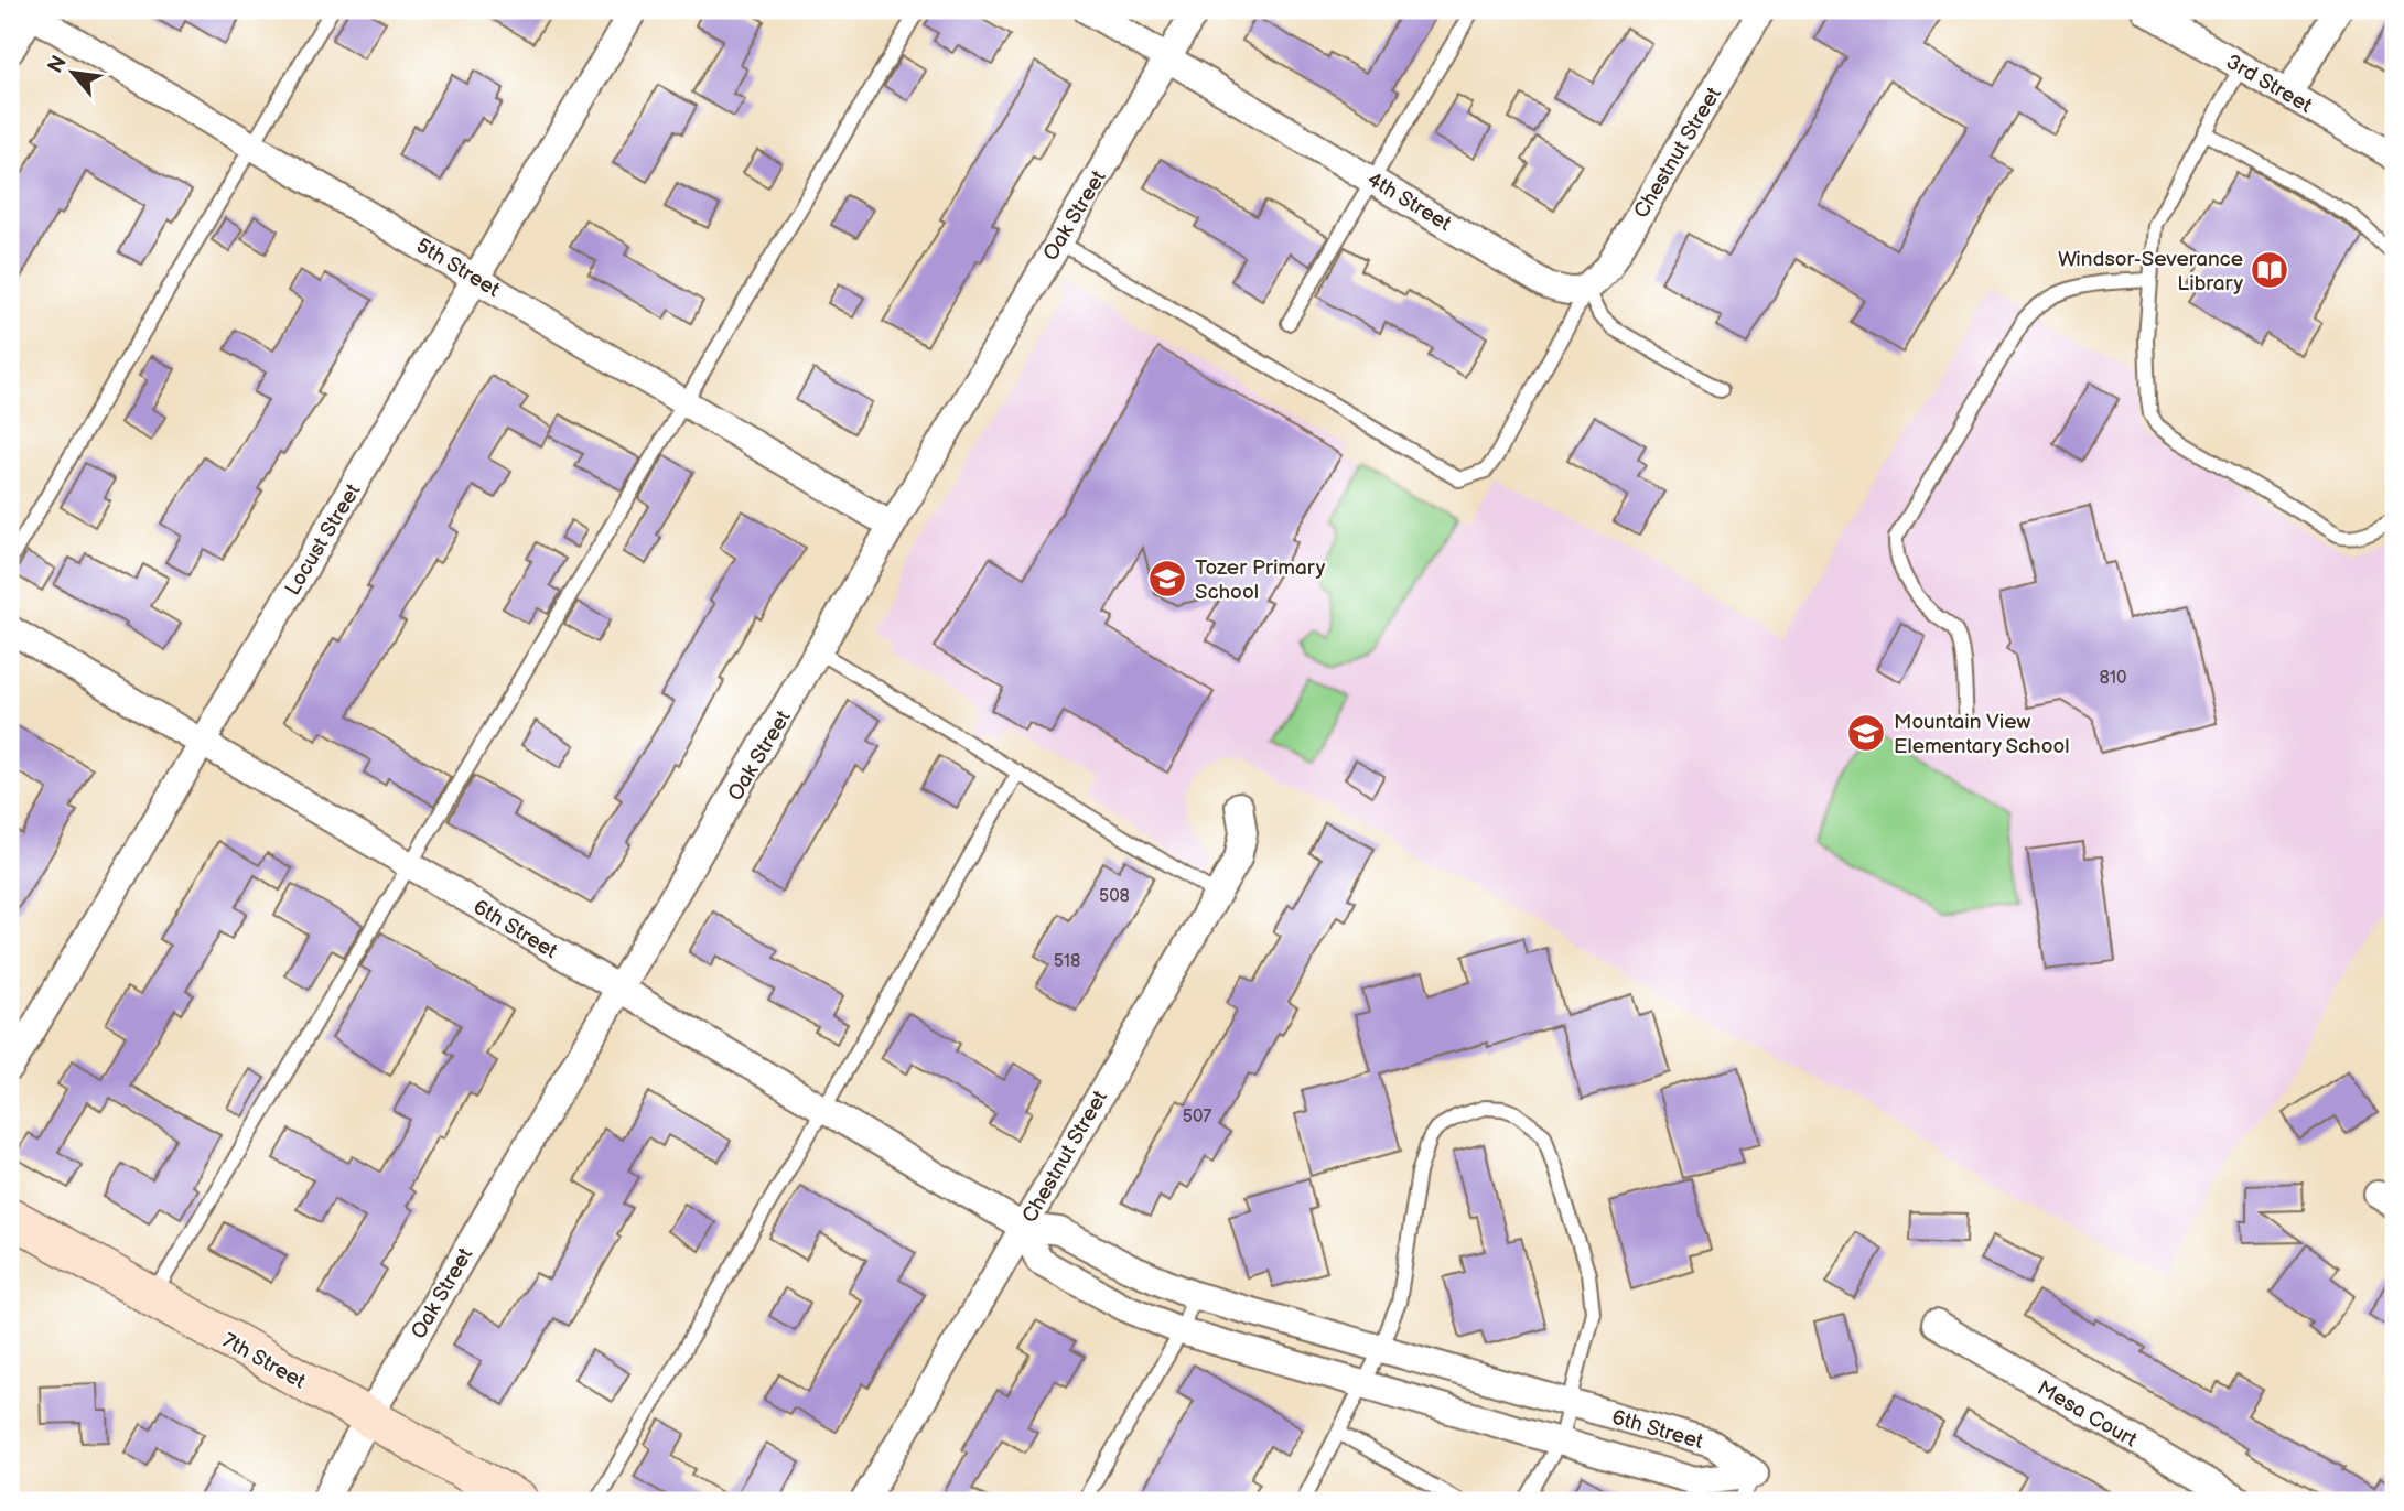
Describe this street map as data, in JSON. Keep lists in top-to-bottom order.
{
  "streets": {
    "street": [
      "3rd Street",
      "Chestnut Street",
      "4th Street",
      "Oak Street",
      "5th Street",
      "Locust Street",
      "6th Street",
      "7th Street",
      "Mesa Court"
    ]
  },
  "crossings": [
    ["Chestnut Street", "4th Street"],
    ["Chestnut Street", "6th Street"],
    ["4th Street", "Oak Street"],
    ["Oak Street", "5th Street"],
    ["Oak Street", "6th Street"],
    ["Oak Street", "7th Street"],
    ["5th Street", "Locust Street"],
    ["Locust Street", "6th Street"]
  ],
  "places": {
    "library": ["Windsor-Severance Library"],
    "school or university": ["Tozer Primary School", "Mountain View Elementary School"]
  },
  "house_numbers": [
    "810",
    "508",
    "518",
    "507"
  ],
  "north": "top left"
}
